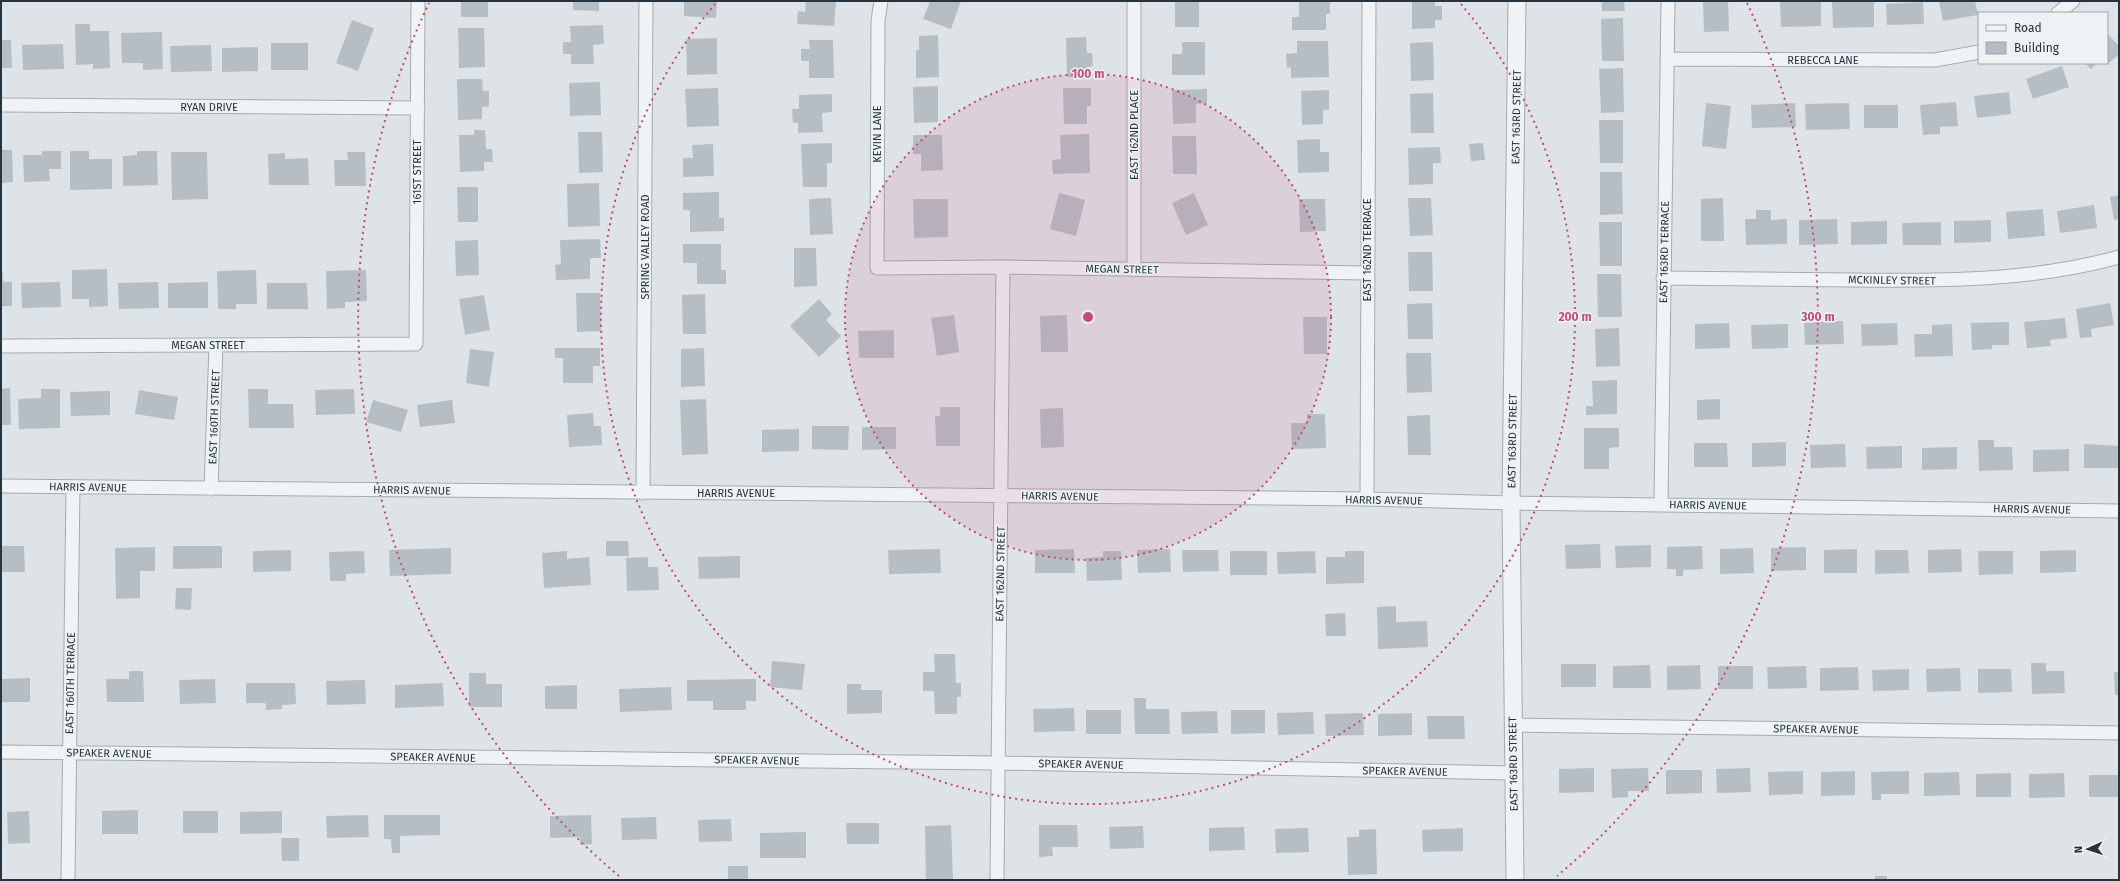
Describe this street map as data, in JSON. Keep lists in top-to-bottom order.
{
  "streets": {
    "street": [
      "REBECCA LANE",
      "RYAN DRIVE",
      "EAST 163RD STREET",
      "KEVIN LANE",
      "EAST 162ND PLACE",
      "161ST STREET",
      "SPRING VALLEY ROAD",
      "EAST 162ND TERRACE",
      "EAST 163RD TERRACE",
      "MEGAN STREET",
      "MCKINLEY STREET",
      "EAST 160TH STREET",
      "HARRIS AVENUE",
      "EAST 162ND STREET",
      "EAST 160TH TERRACE",
      "SPEAKER AVENUE"
    ]
  },
  "crossings": [
    ["REBECCA LANE", "EAST 163RD TERRACE"],
    ["RYAN DRIVE", "161ST STREET"],
    ["EAST 163RD STREET", "HARRIS AVENUE"],
    ["EAST 163RD STREET", "SPEAKER AVENUE"],
    ["KEVIN LANE", "MEGAN STREET"],
    ["EAST 162ND PLACE", "MEGAN STREET"],
    ["161ST STREET", "MEGAN STREET"],
    ["SPRING VALLEY ROAD", "HARRIS AVENUE"],
    ["EAST 162ND TERRACE", "MEGAN STREET"],
    ["EAST 162ND TERRACE", "HARRIS AVENUE"],
    ["EAST 163RD TERRACE", "MCKINLEY STREET"],
    ["EAST 163RD TERRACE", "HARRIS AVENUE"],
    ["MEGAN STREET", "EAST 160TH STREET"],
    ["MEGAN STREET", "EAST 162ND STREET"],
    ["EAST 160TH STREET", "HARRIS AVENUE"],
    ["HARRIS AVENUE", "EAST 162ND STREET"],
    ["HARRIS AVENUE", "EAST 160TH TERRACE"],
    ["EAST 162ND STREET", "SPEAKER AVENUE"],
    ["EAST 160TH TERRACE", "SPEAKER AVENUE"]
  ],
  "legend": ["Road", "Building"],
  "north": "left",
  "rings": ["100 m", "200 m", "300 m"]
}
